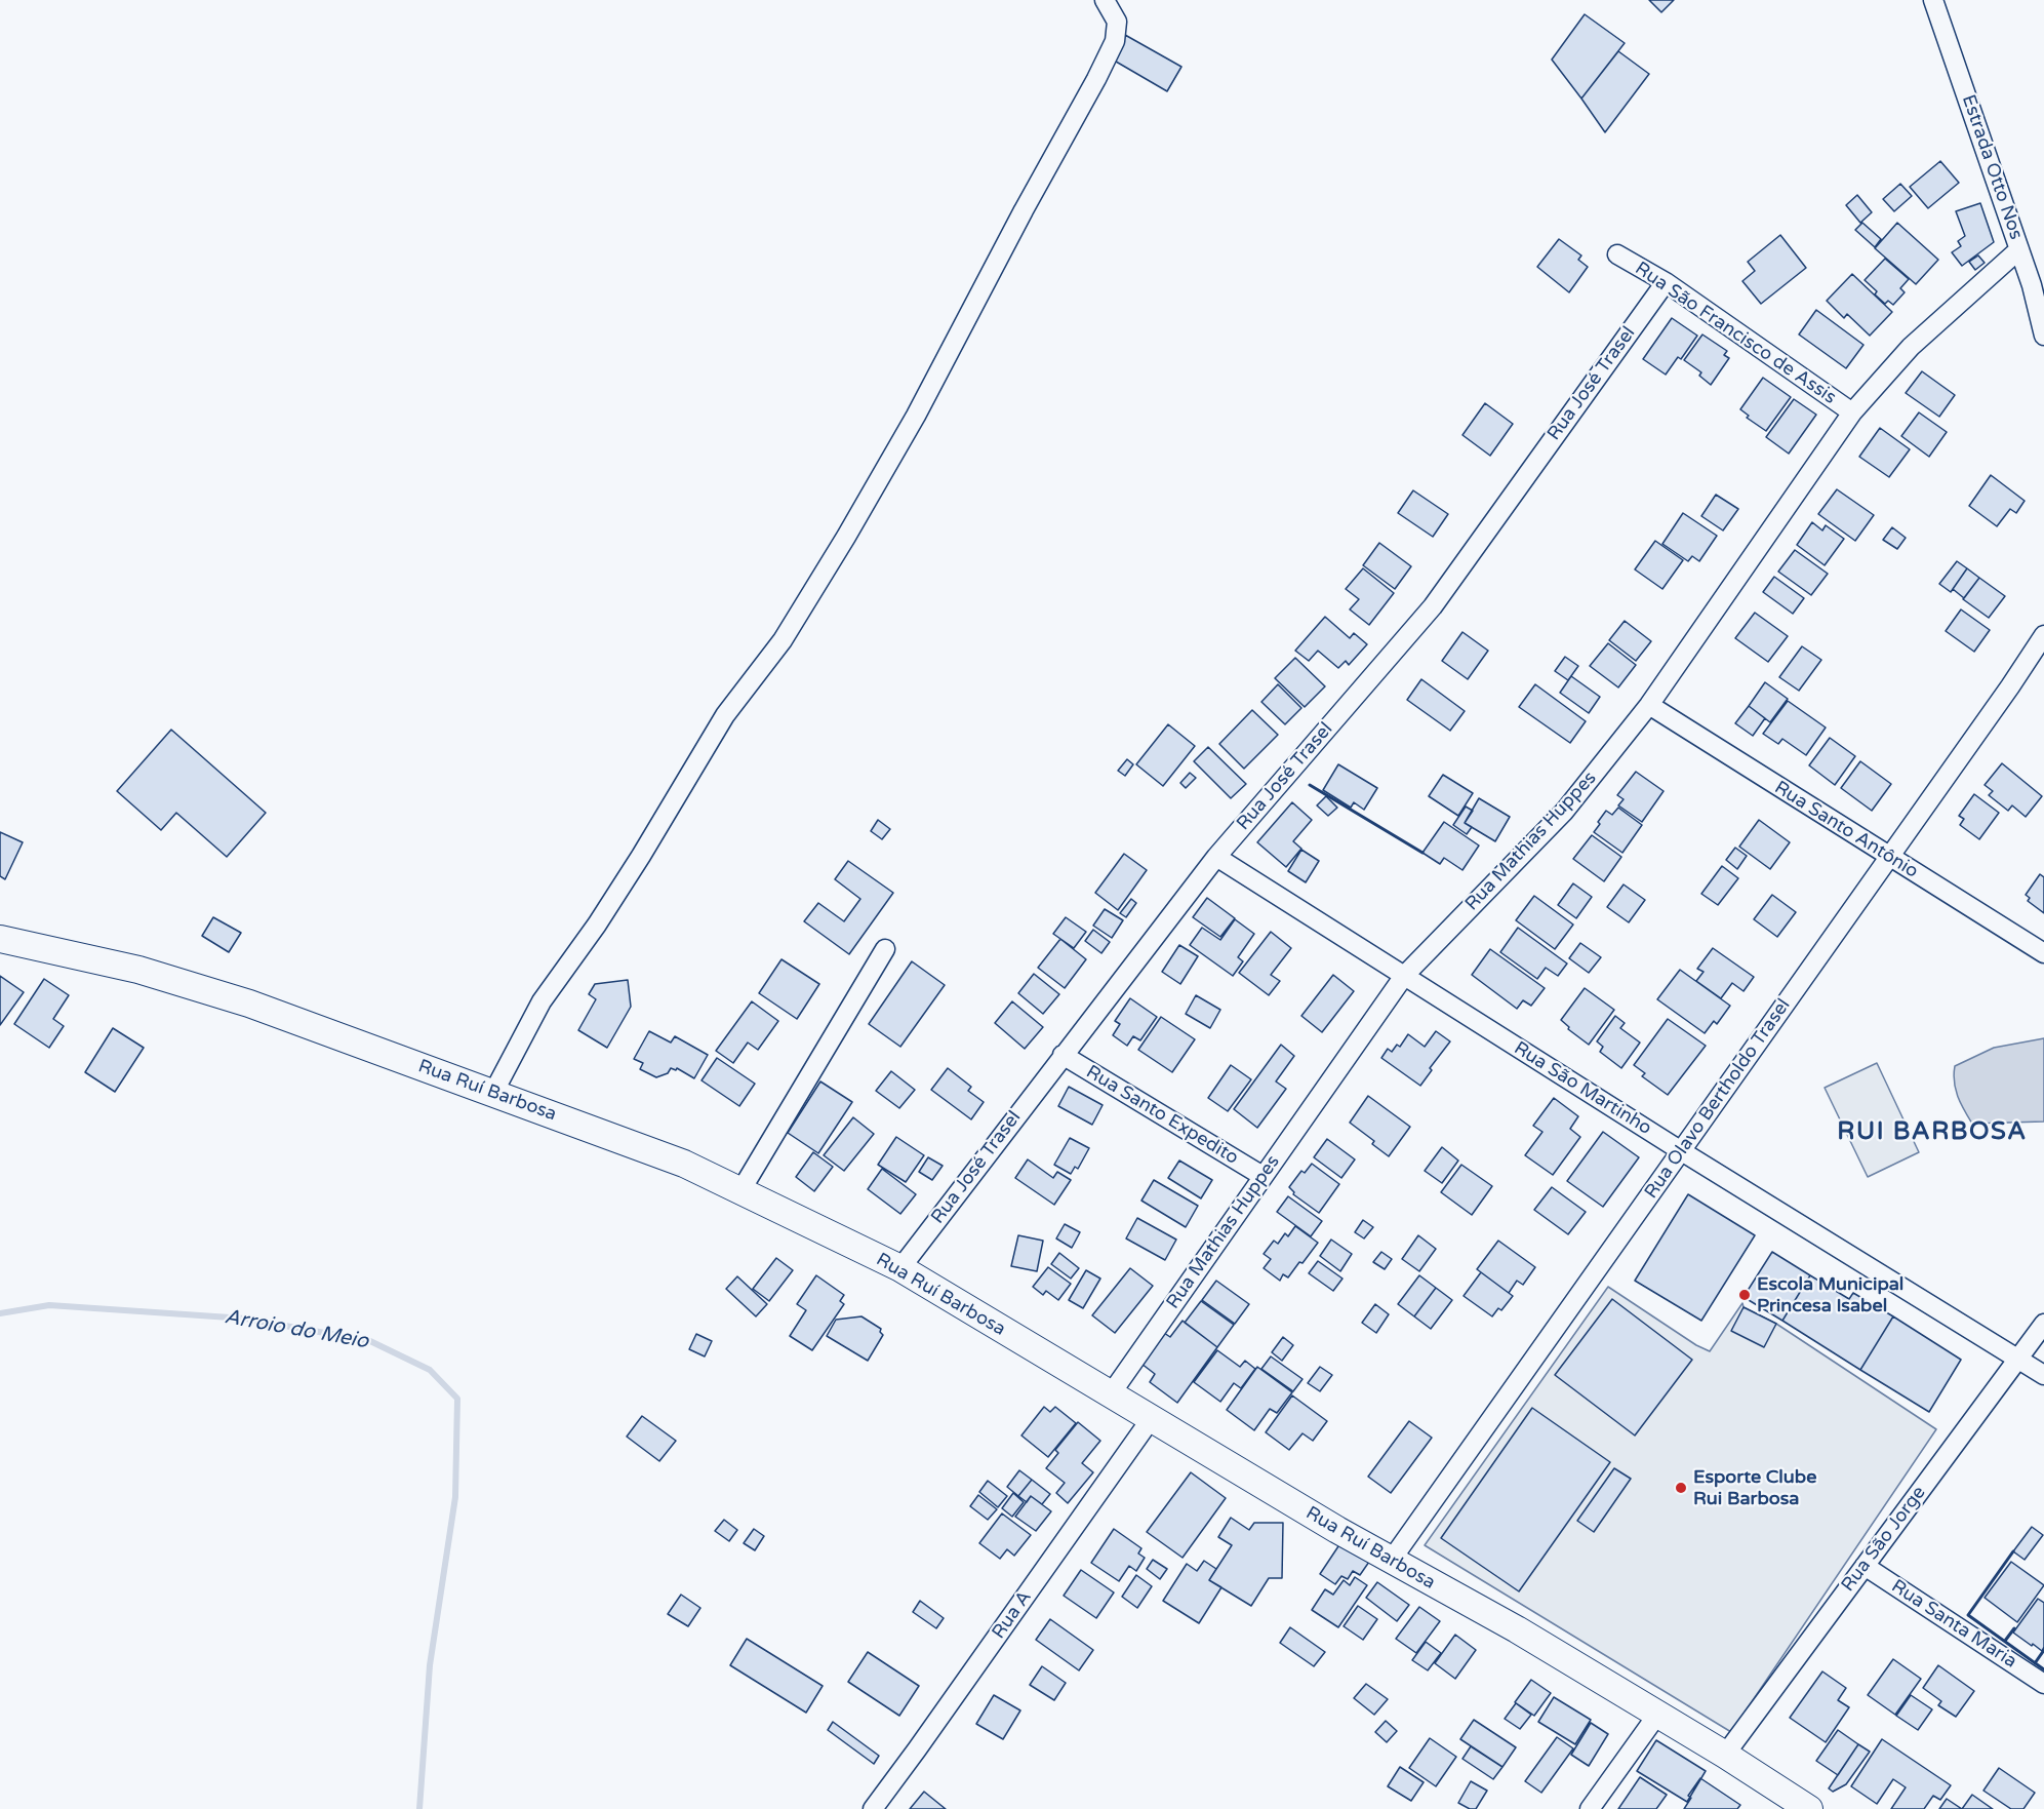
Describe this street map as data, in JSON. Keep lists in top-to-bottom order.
{
  "streets": {
    "main road": ["Rua Ruí Barbosa"],
    "street": [
      "Estrada Otto Nos",
      "Rua São Francisco de Assis",
      "Rua José Trasel",
      "Rua Santo Antônio",
      "Rua Mathias Huppes",
      "Rua São Martinho",
      "Rua Olavo Bertholdo Trasel",
      "Rua Santo Expedito",
      "Rua São Jorge",
      "Rua A",
      "Rua Santa Maria"
    ]
  },
  "crossings": [
    ["Estrada Otto Nos", "Rua Mathias Huppes"],
    ["Rua São Francisco de Assis", "Rua José Trasel"],
    ["Rua São Francisco de Assis", "Rua Mathias Huppes"],
    ["Rua José Trasel", "Rua São Martinho"],
    ["Rua José Trasel", "Rua Ruí Barbosa"],
    ["Rua José Trasel", "Rua Santo Expedito"],
    ["Rua Santo Antônio", "Rua Mathias Huppes"],
    ["Rua Santo Antônio", "Rua Olavo Bertholdo Trasel"],
    ["Rua Mathias Huppes", "Rua São Martinho"],
    ["Rua Mathias Huppes", "Rua Ruí Barbosa"],
    ["Rua Mathias Huppes", "Rua Santo Expedito"],
    ["Rua São Martinho", "Rua Olavo Bertholdo Trasel"],
    ["Rua São Martinho", "Rua São Jorge"],
    ["Rua Ruí Barbosa", "Rua Olavo Bertholdo Trasel"],
    ["Rua Ruí Barbosa", "Rua São Jorge"],
    ["Rua Ruí Barbosa", "Rua A"],
    ["Rua São Jorge", "Rua Santa Maria"]
  ],
  "districts": ["RUI BARBOSA"],
  "water": ["Arroio do Meio"],
  "places": ["Escola Municipal Princesa Isabel", "Esporte Clube Rui Barbosa"]
}
